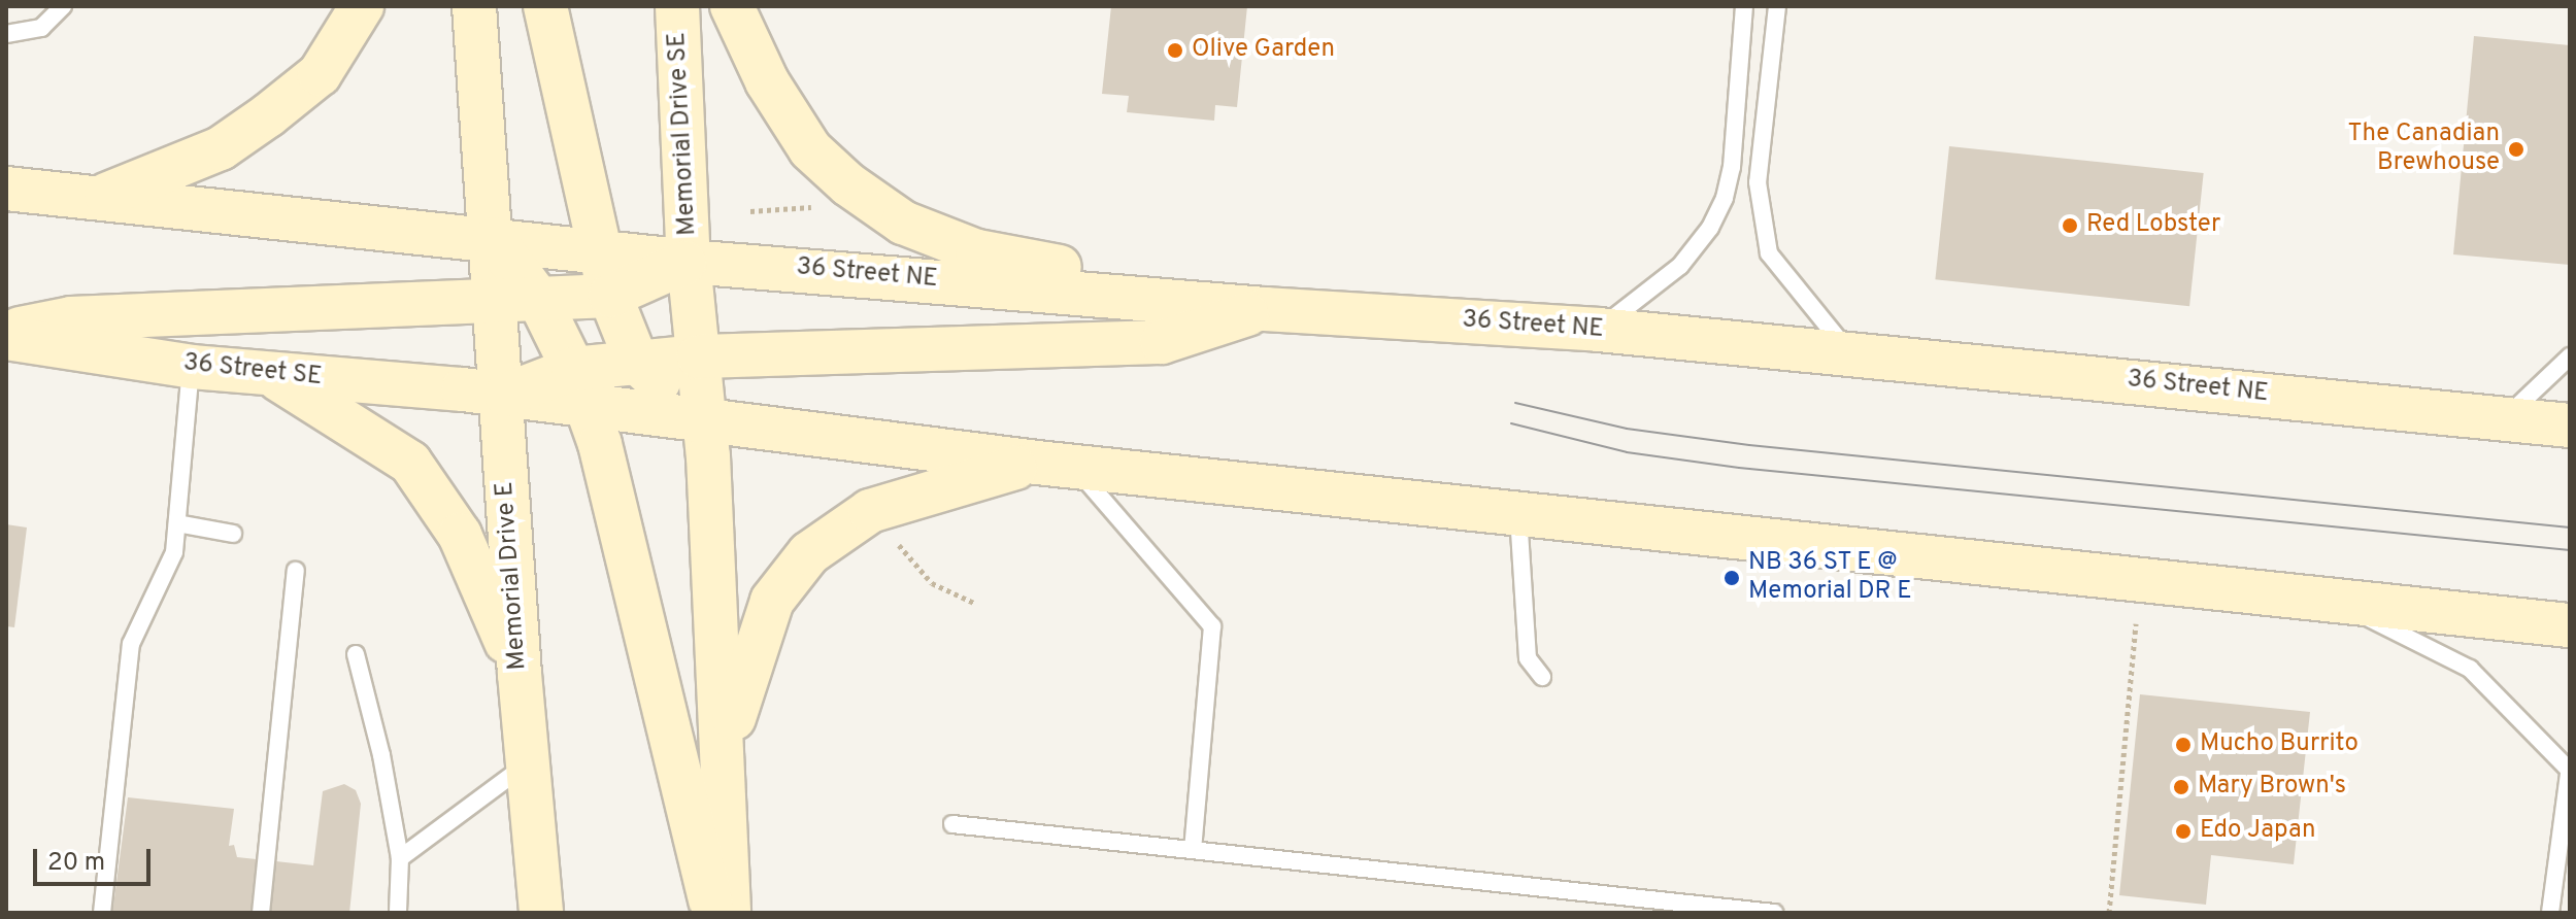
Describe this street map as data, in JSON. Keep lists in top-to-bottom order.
{
  "streets": {
    "main road": [
      "Memorial Drive SE",
      "36 Street NE",
      "36 Street SE",
      "Memorial Drive E"
    ]
  },
  "crossings": [
    ["Memorial Drive SE", "36 Street NE"],
    ["36 Street NE", "Memorial Drive E"],
    ["36 Street SE", "Memorial Drive E"]
  ],
  "places": [
    "Olive Garden",
    "The Canadian Brewhouse",
    "Red Lobster",
    "NB 36 ST E @ Memorial DR E",
    "Mucho Burrito",
    "Mary Brown's",
    "Edo Japan"
  ],
  "scale_bar": "20 m"
}
